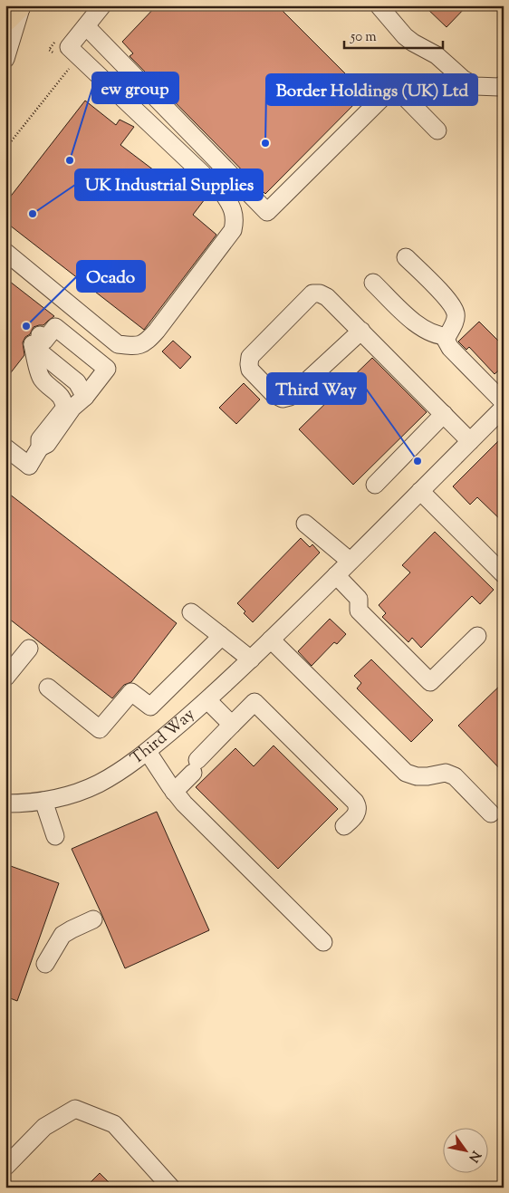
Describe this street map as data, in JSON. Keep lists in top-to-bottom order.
{
  "streets": {
    "street": ["Third Way"]
  },
  "places": [
    "Border Holdings (UK) Ltd",
    "ew group",
    "UK Industrial Supplies",
    "Ocado",
    "Third Way"
  ],
  "scale_bar": "50 m",
  "north": "bottom right"
}
